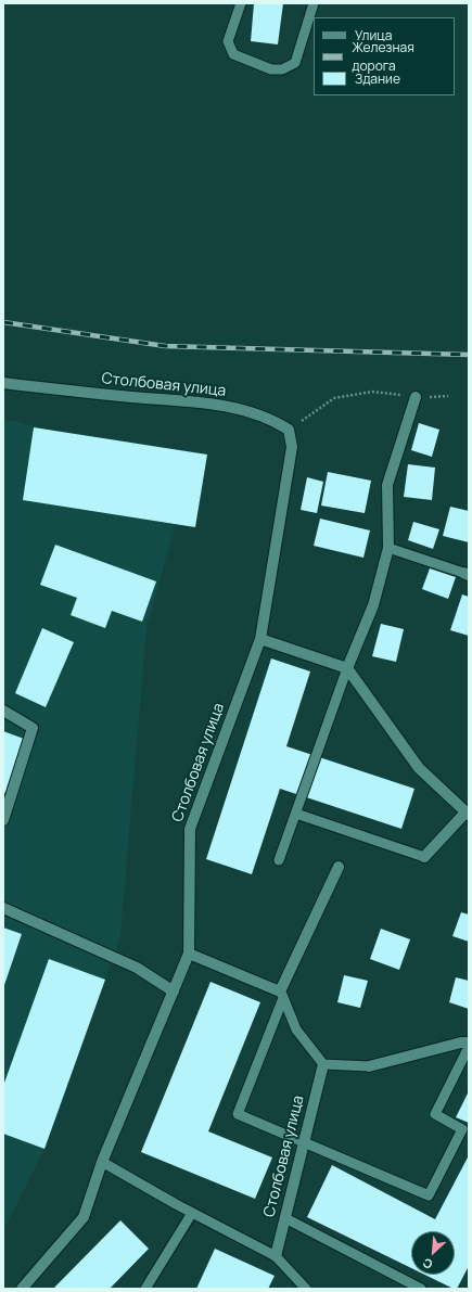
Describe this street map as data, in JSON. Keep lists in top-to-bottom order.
{
  "streets": {
    "street": ["Столбовая улица"]
  },
  "legend": ["Улица", "Железная дорога", "Здание"],
  "north": "bottom left"
}
